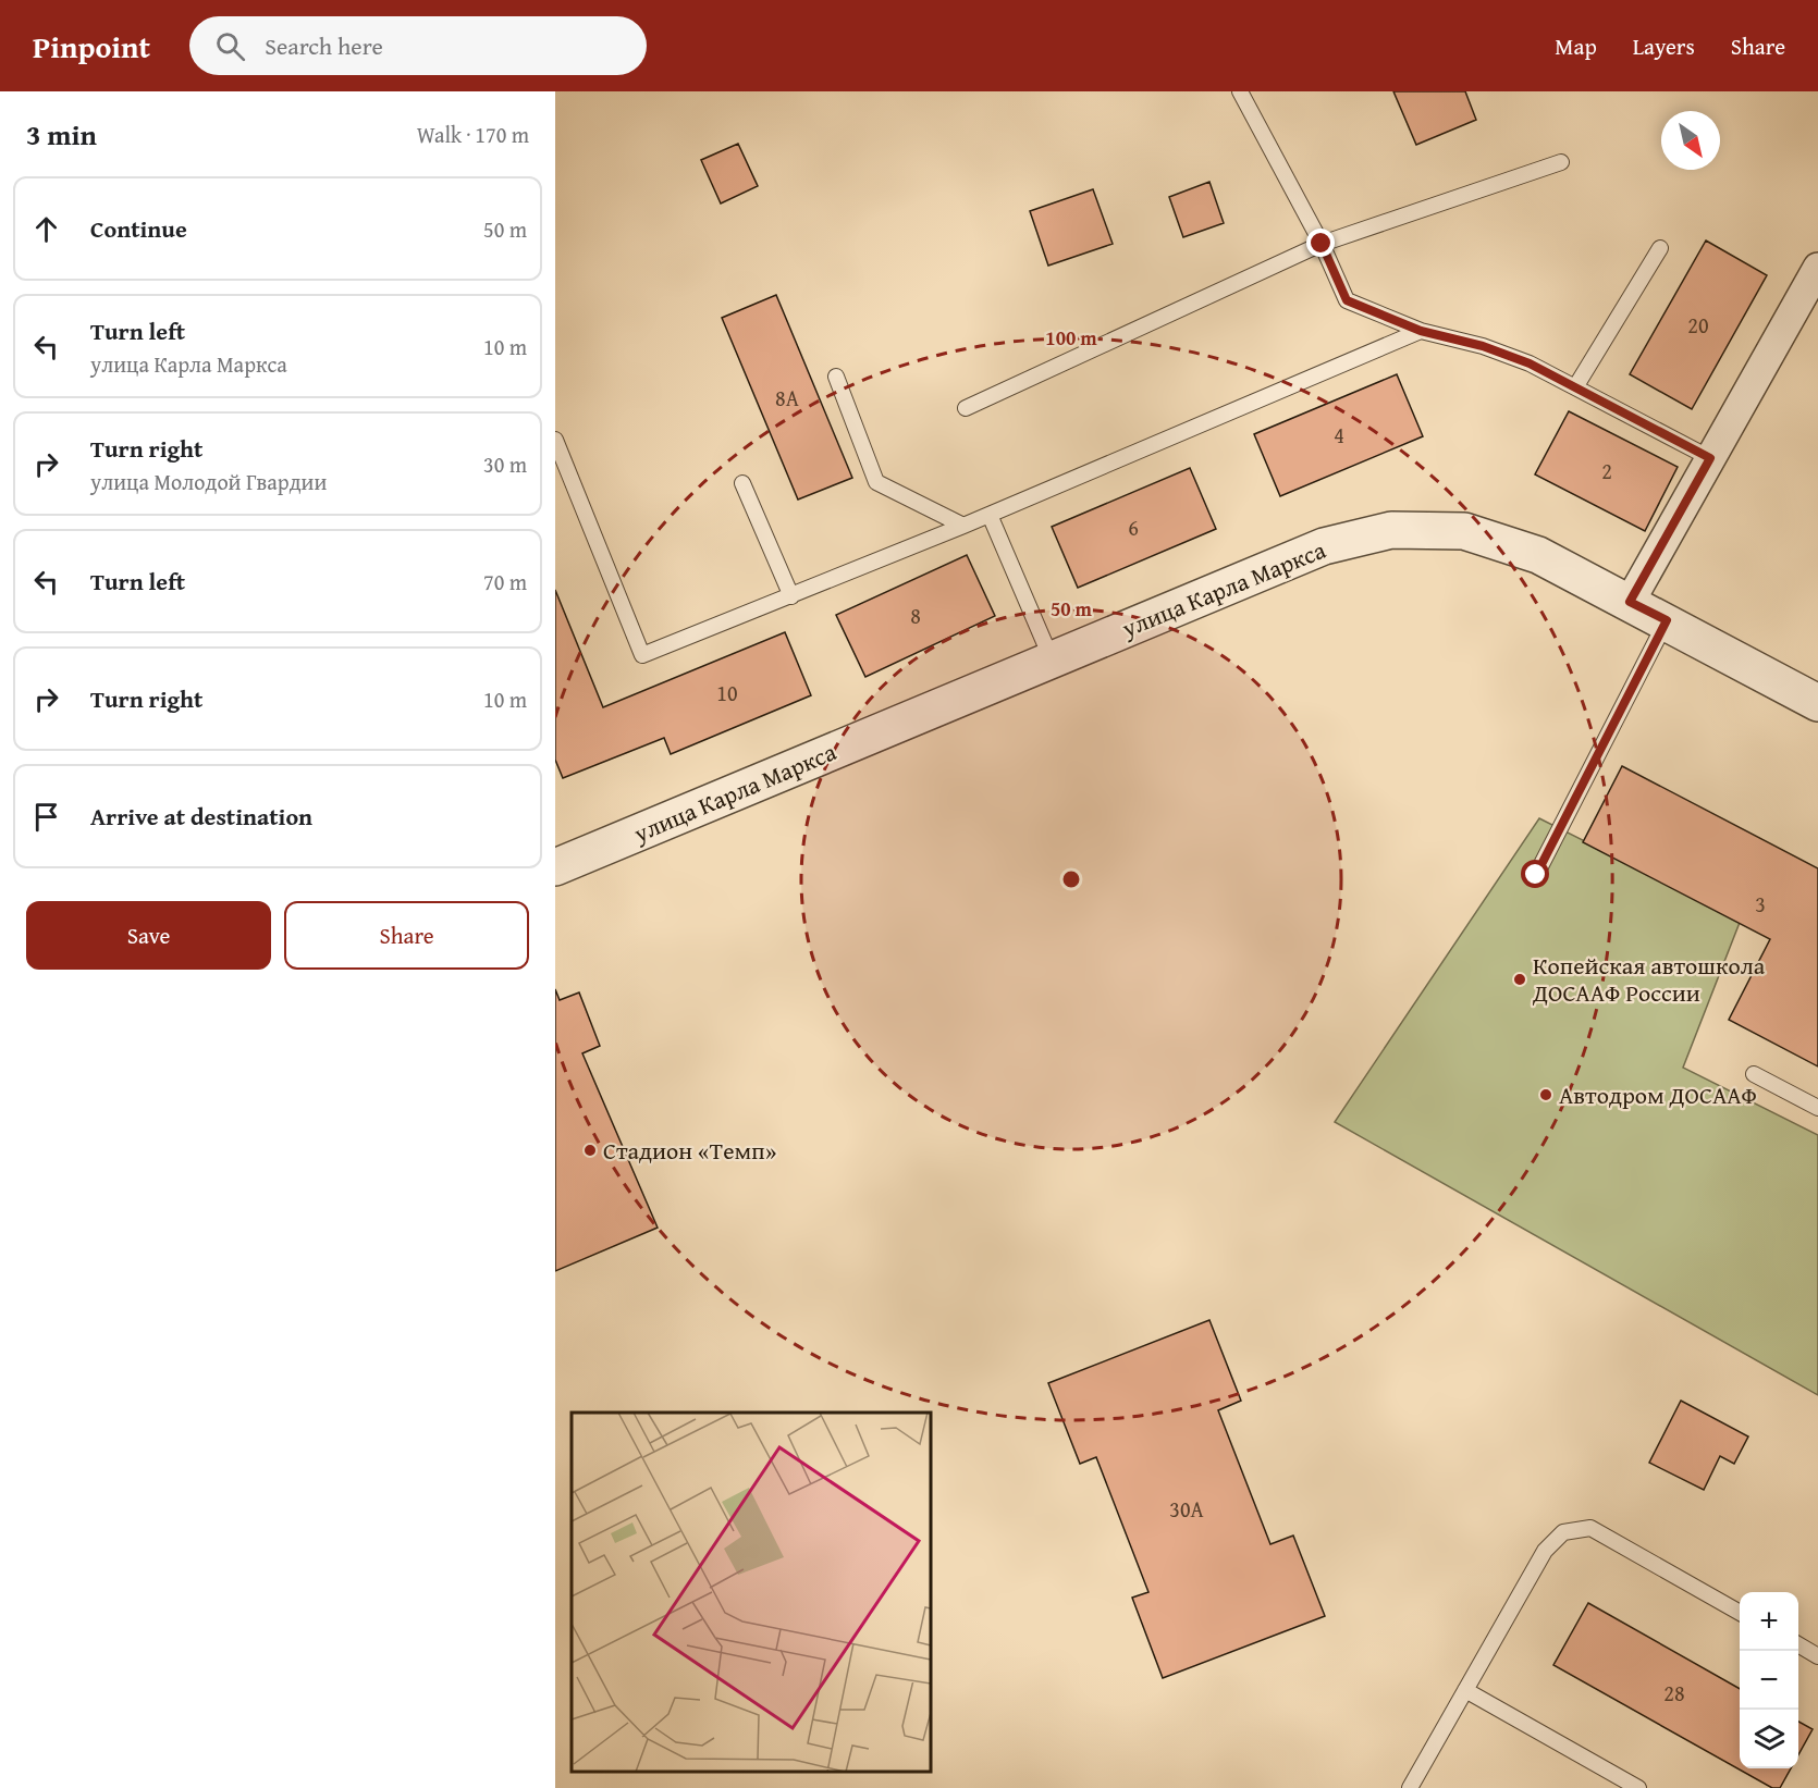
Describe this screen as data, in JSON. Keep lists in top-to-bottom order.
{
  "streets": {
    "street": ["улица Карла Маркса"]
  },
  "places": ["Копейская автошкола ДОСААФ России", "Автодром ДОСААФ", "Стадион «Темп»"],
  "house_numbers": [
    "20",
    "8А",
    "4",
    "2",
    "6",
    "8",
    "10",
    "3",
    "30А",
    "28"
  ],
  "north": "bottom right",
  "page": {
    "header": "Pinpoint",
    "search": "Search here",
    "nav": ["Map", "Layers", "Share"],
    "heading": ["3 min", "Walk · 170 m"],
    "list": [
      ["Continue", "50 m"],
      ["Turn left", "улица Карла Маркса", "10 m"],
      ["Turn right", "улица Молодой Гвардии", "30 m"],
      ["Turn left", "70 m"],
      ["Turn right", "10 m"],
      "Arrive at destination"
    ],
    "buttons": ["Save", "Share"],
    "map_buttons": ["+", "−"]
  },
  "rings": ["100 m", "50 m"]
}
